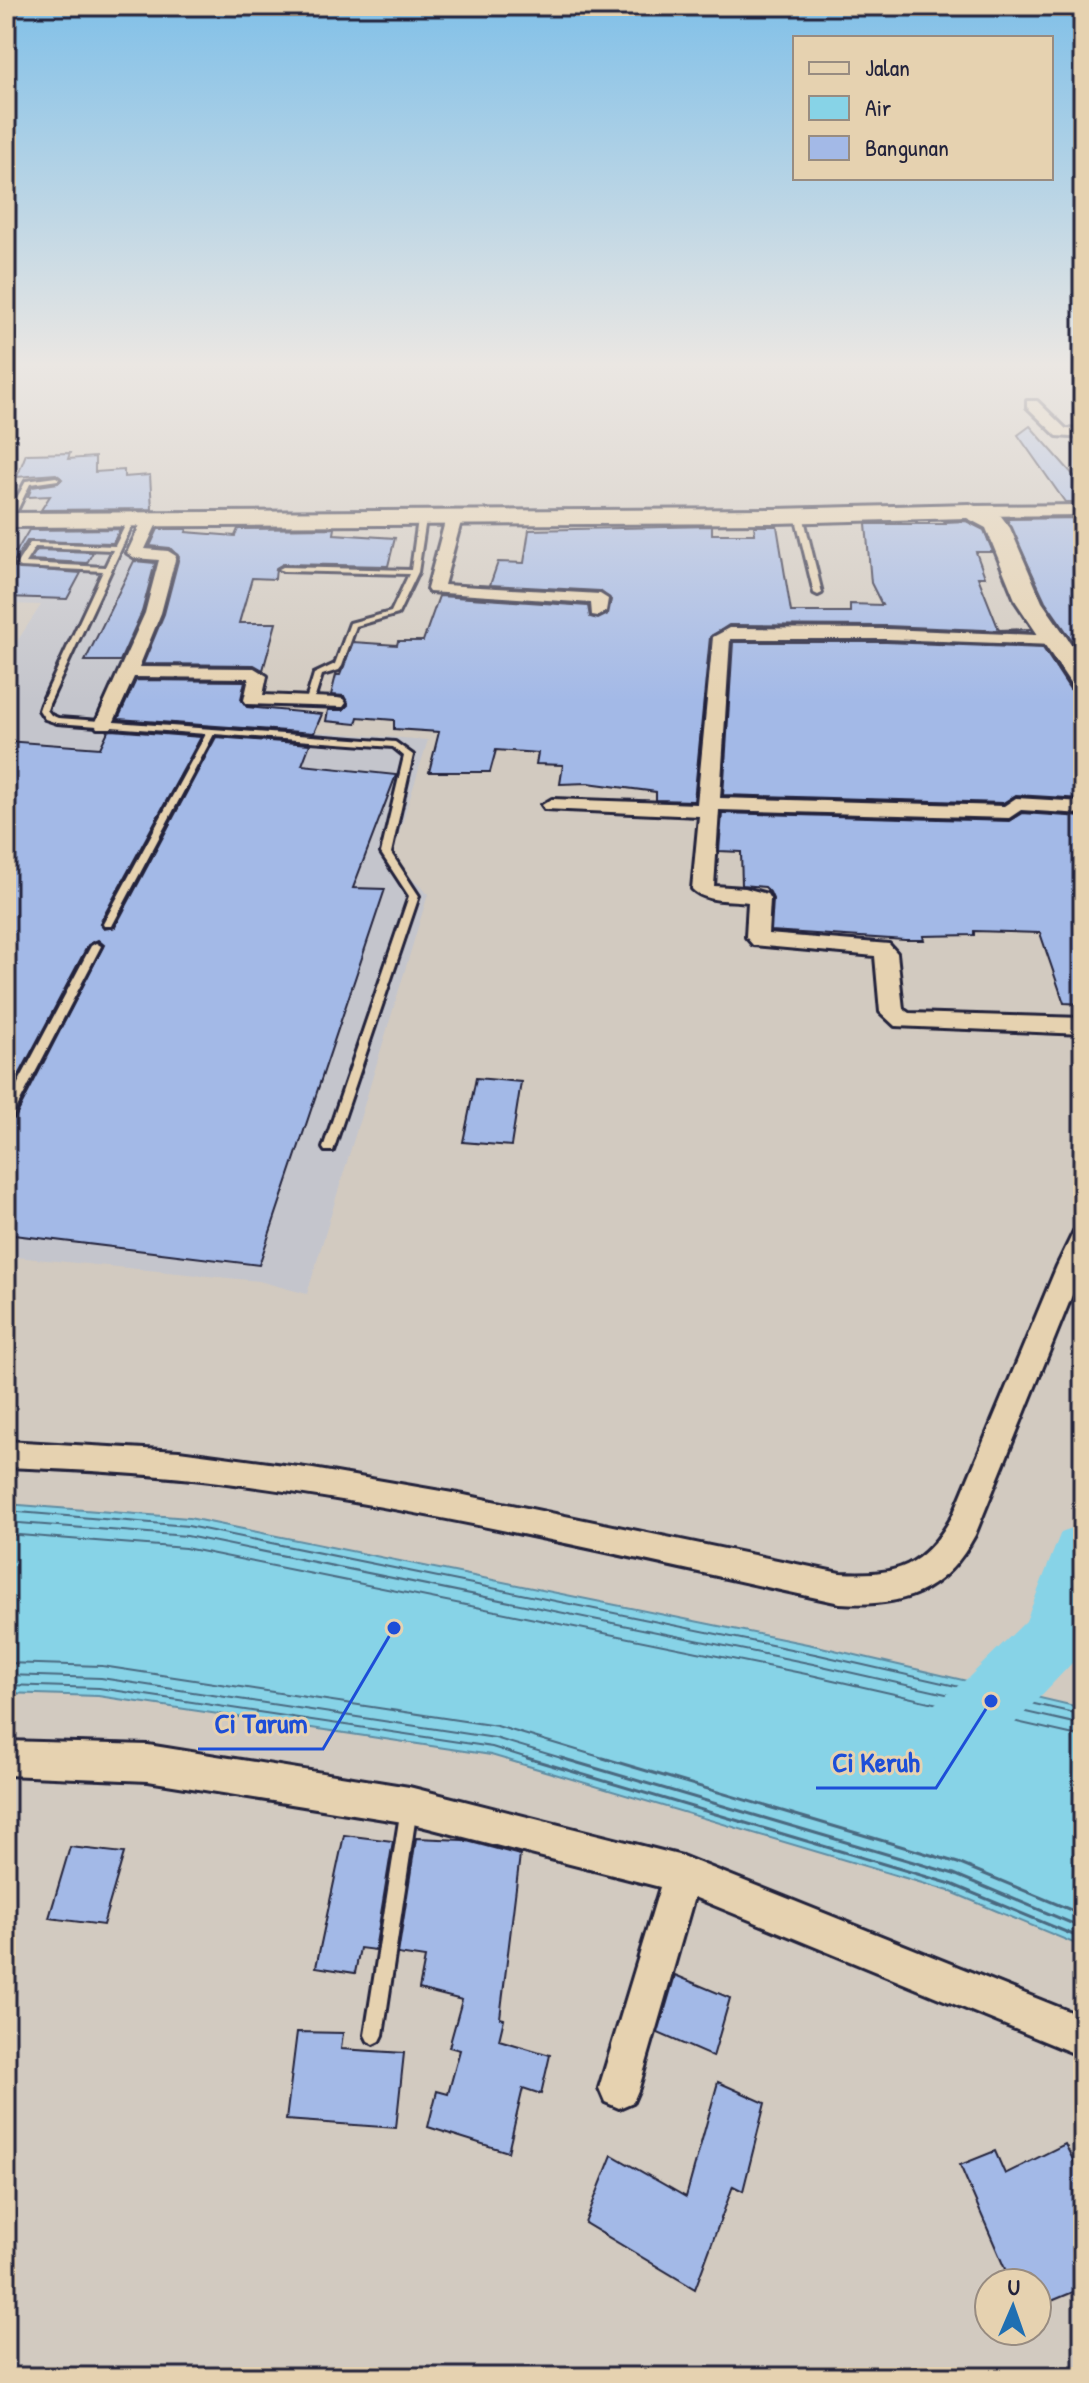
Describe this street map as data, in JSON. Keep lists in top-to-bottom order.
{
  "places": ["Ci Tarum", "Ci Keruh"],
  "legend": ["Jalan", "Air", "Bangunan"],
  "north": "top"
}
